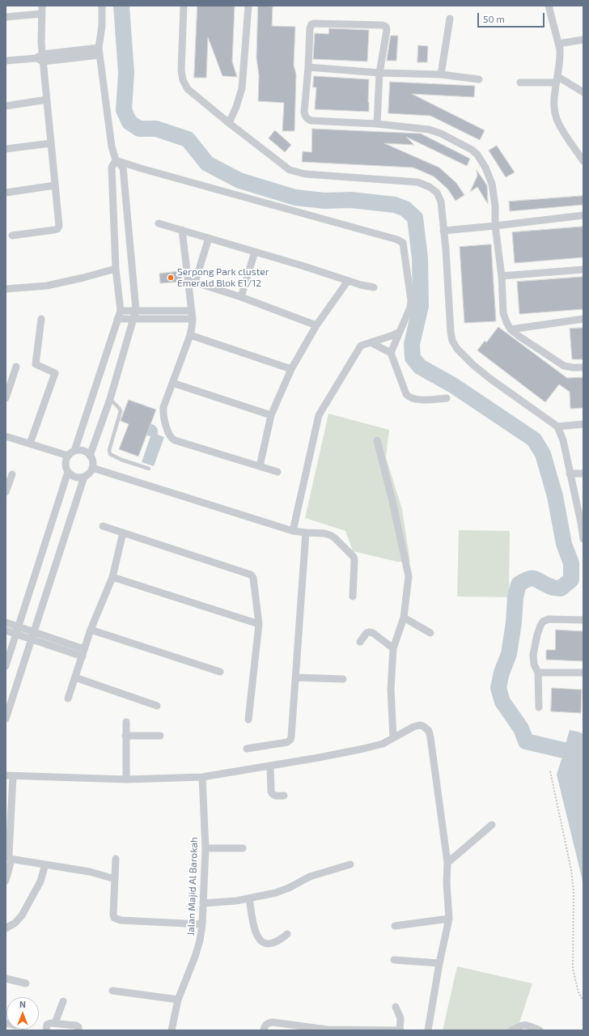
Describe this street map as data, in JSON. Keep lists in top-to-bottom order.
{
  "streets": {
    "street": ["Jalan Majid Al Barokah"]
  },
  "places": ["Serpong Park cluster Emerald Blok E1/12"],
  "scale_bar": "50 m",
  "north": "top"
}
